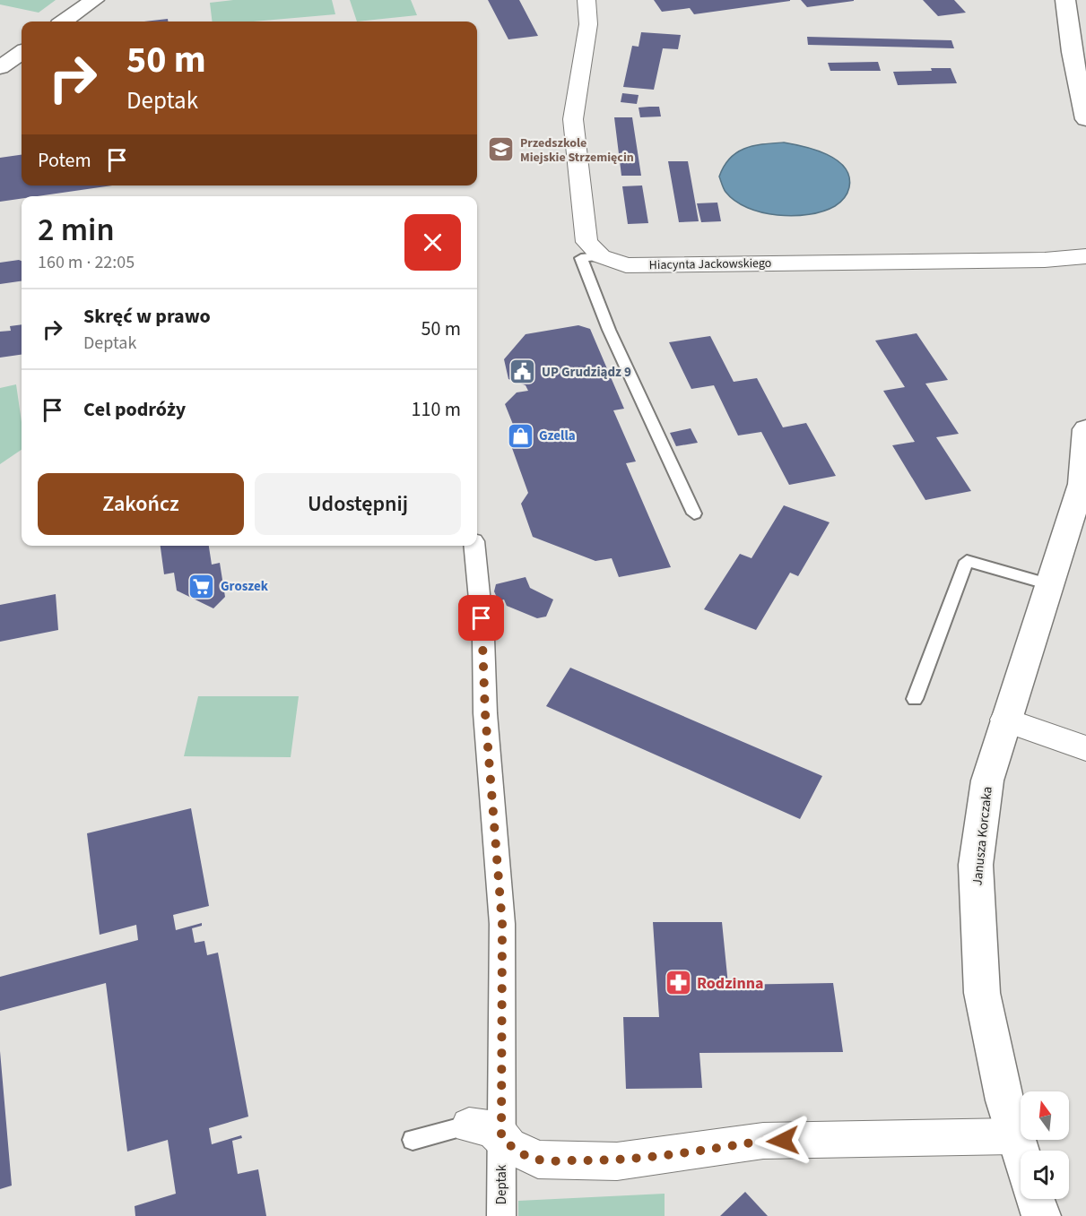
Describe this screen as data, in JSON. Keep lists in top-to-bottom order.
{
  "streets": {
    "street": ["Hiacynta Jackowskiego", "Janusza Korczaka", "Deptak"]
  },
  "places": {
    "school or university": ["Przedszkole Miejskie Strzemięcin"],
    "public building": ["UP Grudziądz 9"],
    "shop": ["Gzella"],
    "supermarket": ["Groszek"],
    "pharmacy": ["Rodzinna"]
  },
  "north": "top",
  "page": {
    "turn": ["50 m", "Deptak"],
    "then": "Potem",
    "heading": ["2 min", "160 m · 22:05"],
    "list": [
      {
        "name": "Skręć w prawo",
        "note": "Deptak",
        "value": "50 m"
      },
      {
        "name": "Cel podróży",
        "value": "110 m"
      }
    ],
    "buttons": ["Zakończ", "Udostępnij"]
  }
}
